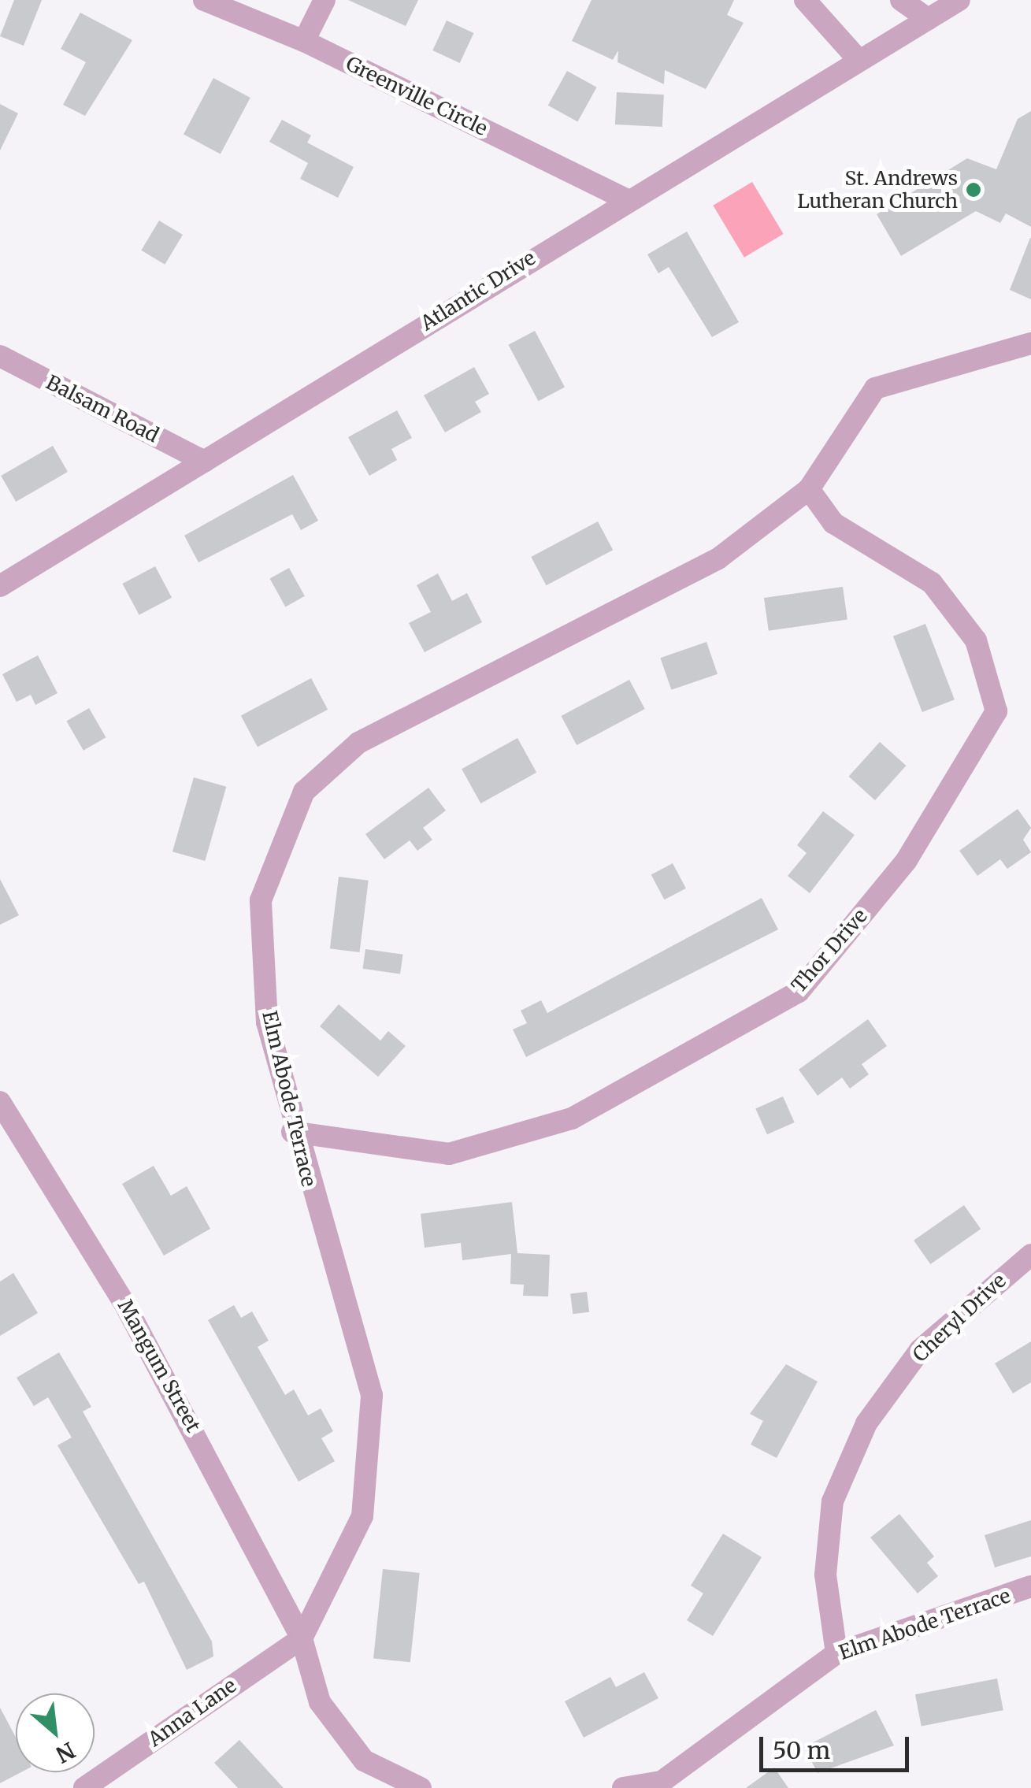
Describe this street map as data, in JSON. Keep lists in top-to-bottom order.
{
  "streets": {
    "street": [
      "Greenville Circle",
      "Atlantic Drive",
      "Balsam Road",
      "Thor Drive",
      "Elm Abode Terrace",
      "Cheryl Drive",
      "Mangum Street",
      "Anna Lane"
    ]
  },
  "crossings": [
    ["Greenville Circle", "Atlantic Drive"],
    ["Atlantic Drive", "Balsam Road"],
    ["Thor Drive", "Elm Abode Terrace"],
    ["Elm Abode Terrace", "Cheryl Drive"],
    ["Elm Abode Terrace", "Mangum Street"],
    ["Elm Abode Terrace", "Anna Lane"],
    ["Mangum Street", "Anna Lane"]
  ],
  "places": ["St. Andrews Lutheran Church"],
  "scale_bar": "50 m",
  "north": "bottom right"
}
